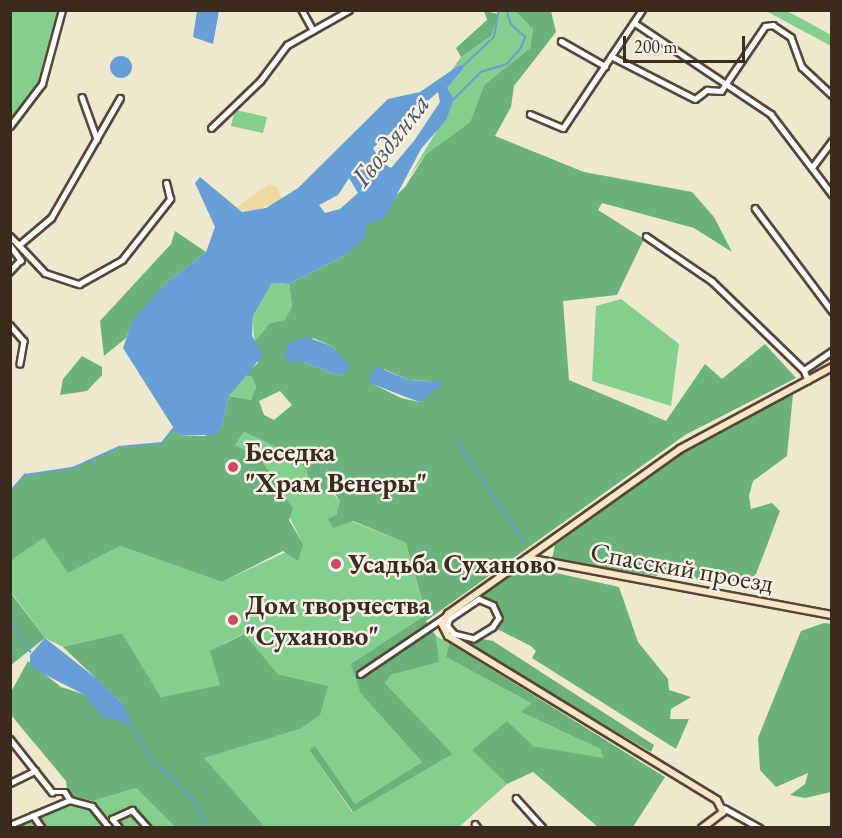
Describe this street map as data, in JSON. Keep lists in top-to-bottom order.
{
  "streets": {
    "main road": ["Спасский проезд"]
  },
  "water": ["Гвоздянка"],
  "places": ["Беседка \"Храм Венеры\"", "Усадьба Суханово", "Дом творчества \"Суханово\""],
  "scale_bar": "200 m"
}
